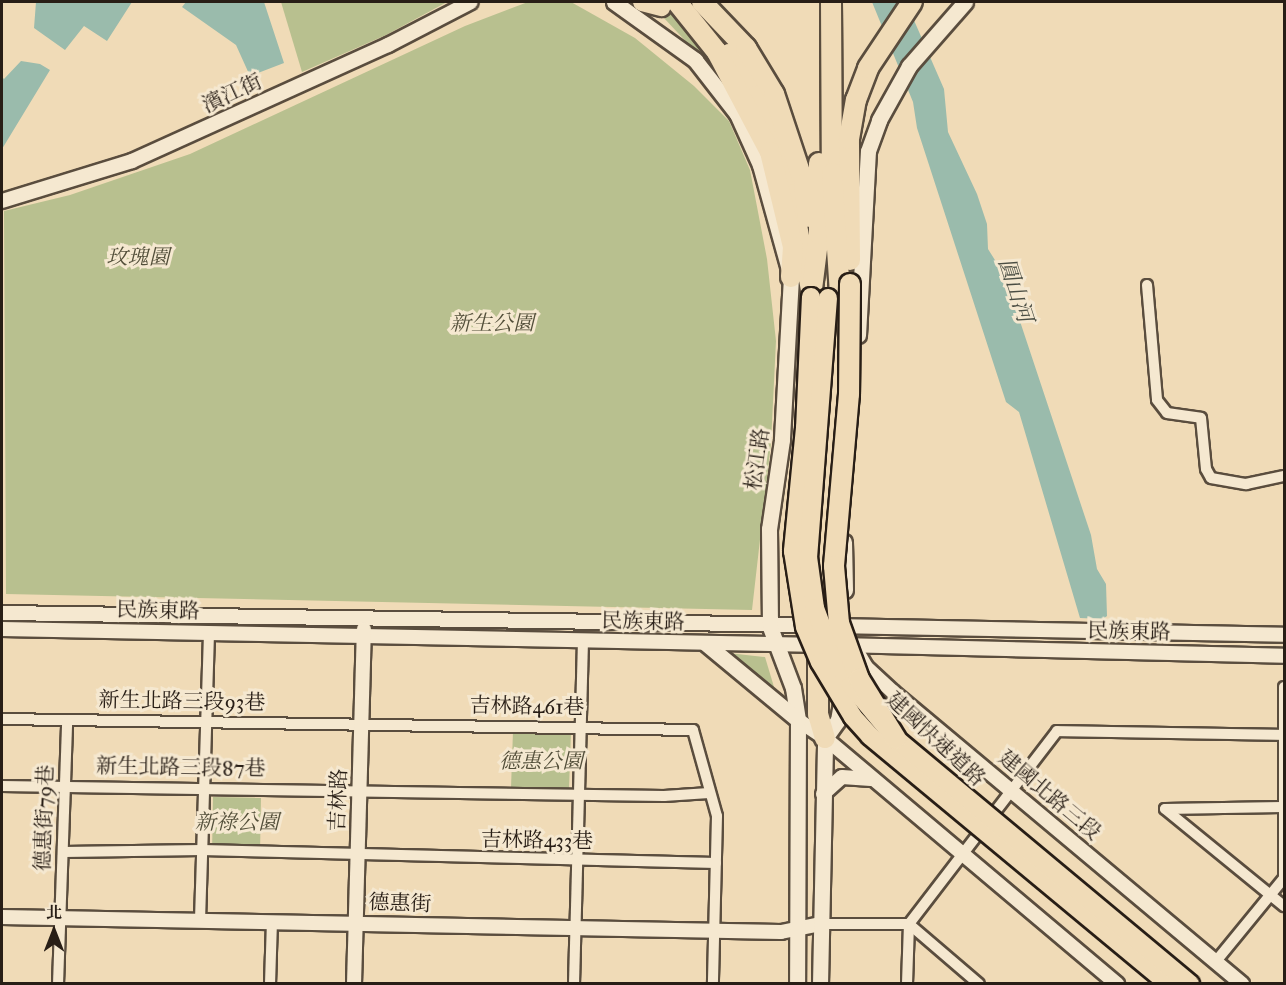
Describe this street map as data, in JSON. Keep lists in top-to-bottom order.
{
  "streets": {
    "highway": ["建國快速道路"],
    "main road": ["松江路"],
    "street": [
      "濱江街",
      "民族東路",
      "新生北路三段93巷",
      "吉林路461巷",
      "新生北路三段87巷",
      "建國北路三段",
      "吉林路",
      "德惠街79巷",
      "吉林路433巷",
      "德惠街"
    ]
  },
  "crossings": [
    ["松江路", "民族東路"],
    ["松江路", "德惠街"],
    ["民族東路", "建國北路三段"],
    ["民族東路", "吉林路"],
    ["新生北路三段93巷", "吉林路461巷"],
    ["新生北路三段93巷", "吉林路"],
    ["新生北路三段93巷", "德惠街79巷"],
    ["吉林路461巷", "新生北路三段87巷"],
    ["吉林路461巷", "吉林路"],
    ["新生北路三段87巷", "吉林路"],
    ["新生北路三段87巷", "德惠街79巷"],
    ["吉林路", "吉林路433巷"],
    ["吉林路", "德惠街"],
    ["德惠街79巷", "吉林路433巷"],
    ["德惠街79巷", "德惠街"]
  ],
  "water": ["圓山河"],
  "parks": [
    "玫瑰園",
    "新生公園",
    "德惠公園",
    "新祿公園"
  ],
  "north": "top"
}
